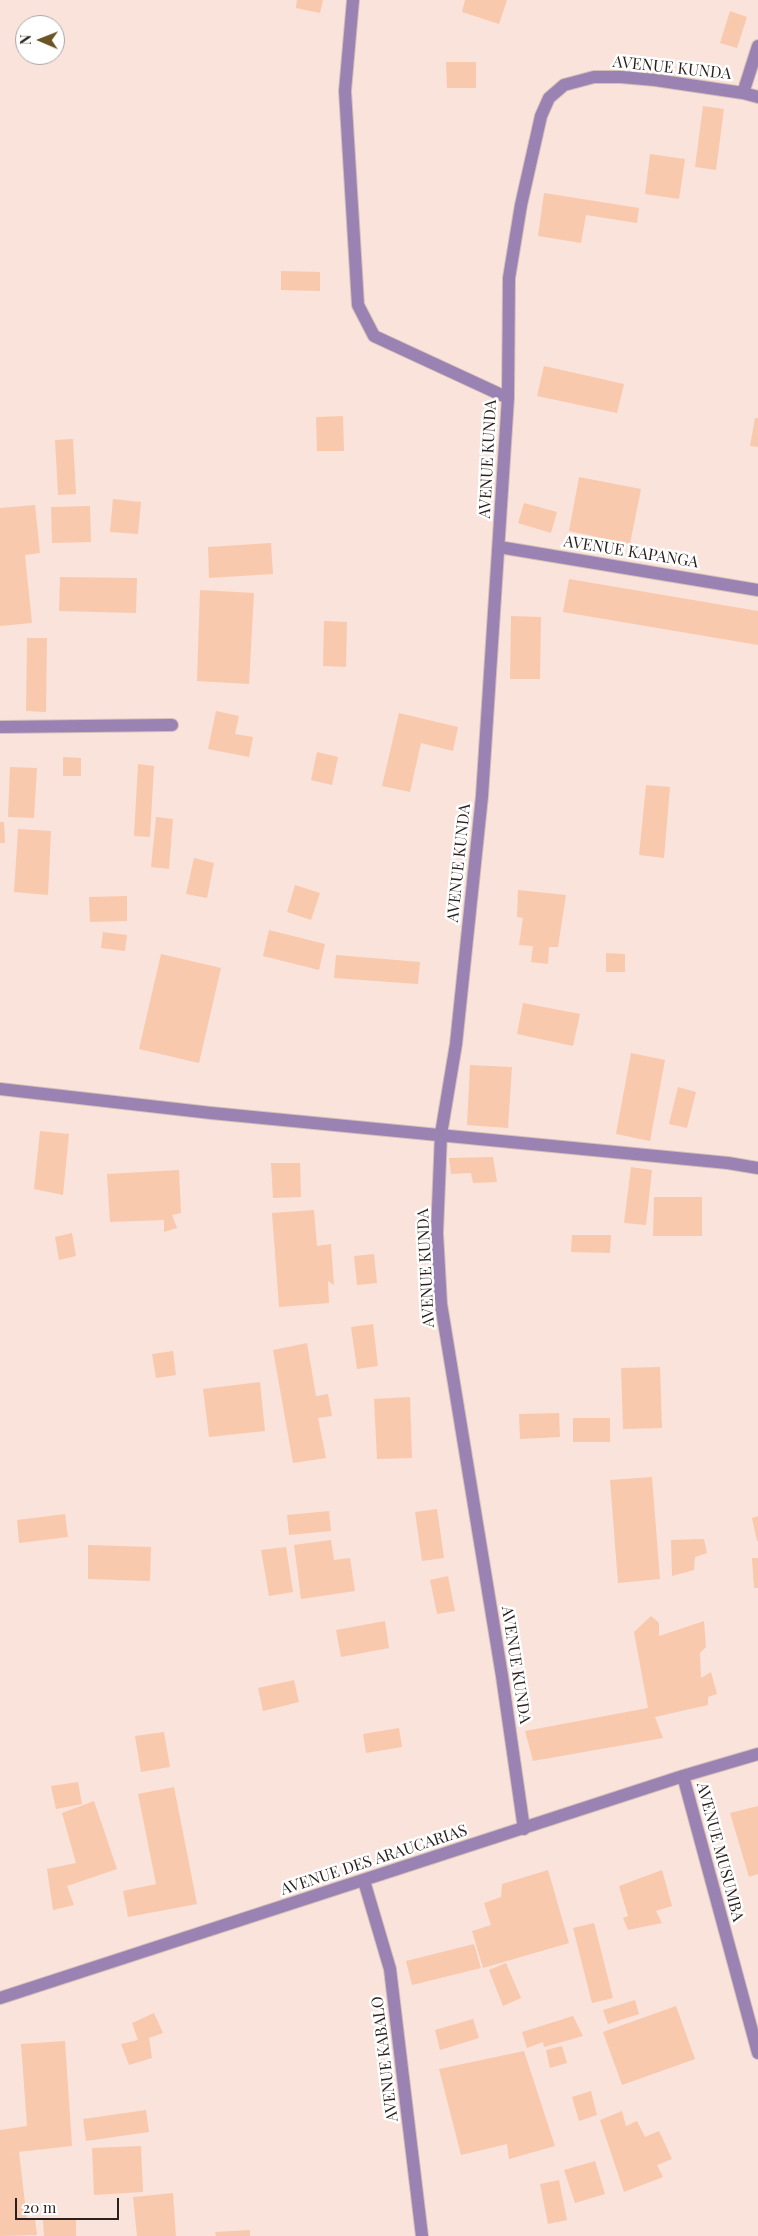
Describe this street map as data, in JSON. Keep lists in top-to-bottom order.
{
  "streets": {
    "street": [
      "AVENUE KUNDA",
      "AVENUE KAPANGA",
      "AVENUE MUSUMBA",
      "AVENUE DES ARAUCARIAS",
      "AVENUE KABALO"
    ]
  },
  "crossings": [
    ["AVENUE KUNDA", "AVENUE KAPANGA"],
    ["AVENUE KUNDA", "AVENUE DES ARAUCARIAS"],
    ["AVENUE MUSUMBA", "AVENUE DES ARAUCARIAS"],
    ["AVENUE DES ARAUCARIAS", "AVENUE KABALO"]
  ],
  "scale_bar": "20 m",
  "north": "left"
}
